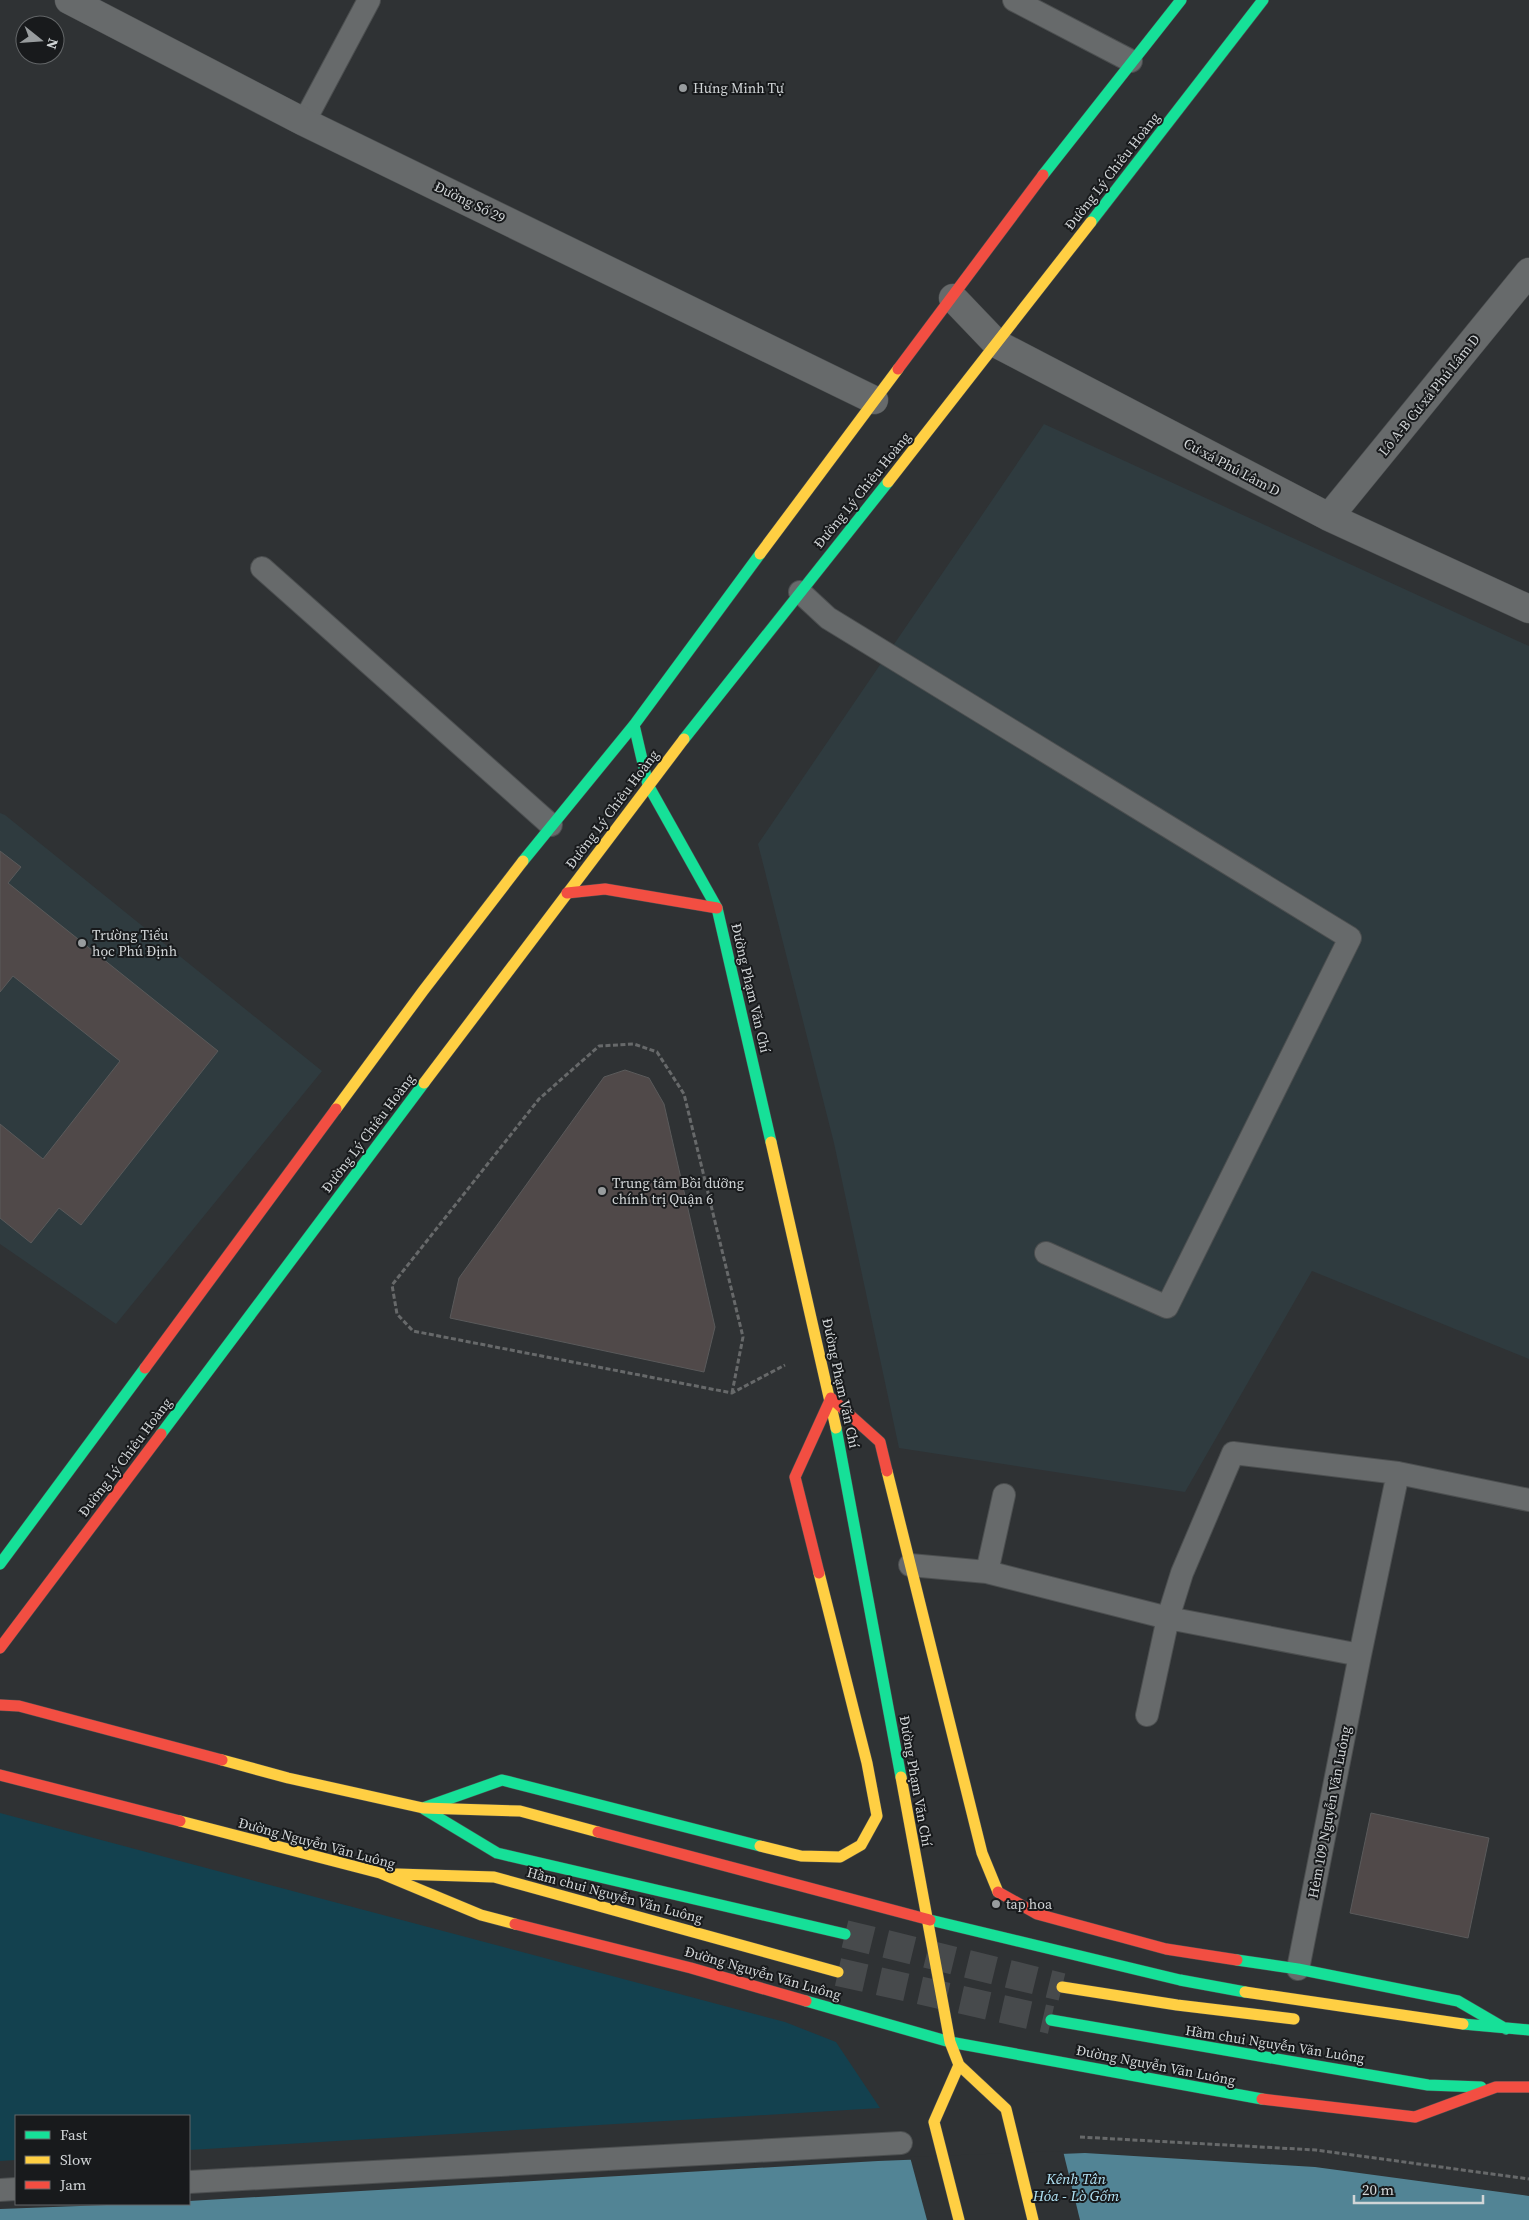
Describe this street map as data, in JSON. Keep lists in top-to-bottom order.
{
  "streets": {
    "main road": [
      "Đường Lý Chiêu Hoàng",
      "Đường Phạm Văn Chí",
      "Đường Nguyễn Văn Luông",
      "Hầm chui Nguyễn Văn Luông"
    ],
    "street": ["Đường Số 29", "Lô A-B Cư xá Phú Lâm D", "Cư xá Phú Lâm D"],
    "lane": ["Hẻm 109 Nguyễn Văn Luông"]
  },
  "crossings": [
    ["Đường Lý Chiêu Hoàng", "Cư xá Phú Lâm D"],
    ["Đường Lý Chiêu Hoàng", "Đường Phạm Văn Chí"],
    ["Lô A-B Cư xá Phú Lâm D", "Cư xá Phú Lâm D"],
    ["Đường Phạm Văn Chí", "Đường Nguyễn Văn Luông"],
    ["Đường Nguyễn Văn Luông", "Hầm chui Nguyễn Văn Luông"]
  ],
  "water": ["Kênh Tân Hóa - Lò Gốm"],
  "places": [
    "Hưng Minh Tự",
    "Trường Tiểu học Phú Định",
    "Trung tâm Bồi dưỡng chính trị Quận 6",
    "tap hoa"
  ],
  "legend": ["Fast", "Slow", "Jam"],
  "scale_bar": "20 m",
  "north": "right"
}
